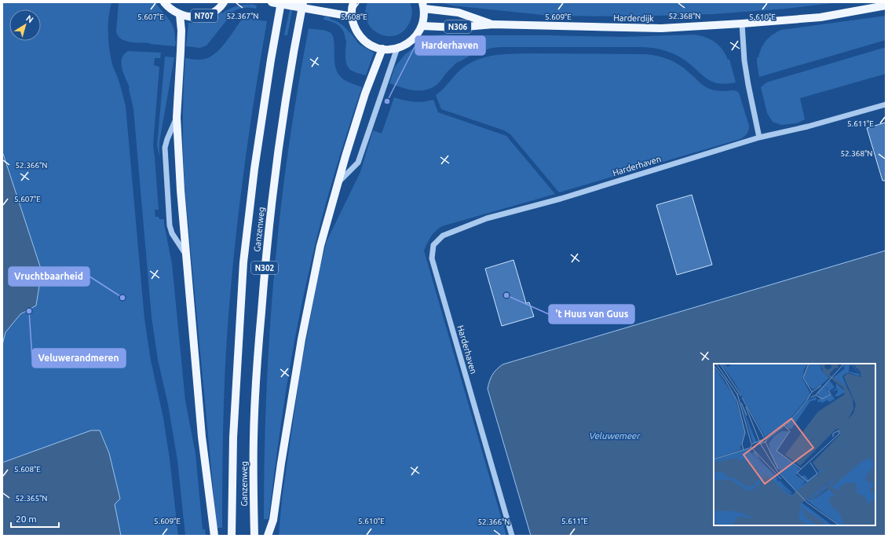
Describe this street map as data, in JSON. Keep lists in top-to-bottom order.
{
  "streets": {
    "main road": [
      "N707",
      "Harderdijk",
      "N306",
      "Ganzenweg",
      "N302"
    ],
    "street": ["Harderhaven"]
  },
  "crossings": [
    ["Harderdijk", "N306"]
  ],
  "water": ["Veluwemeer"],
  "places": [
    "Harderhaven",
    "'t Huus van Guus",
    "Vruchtbaarheid",
    "Veluwerandmeren"
  ],
  "scale_bar": "20 m",
  "north": "top right",
  "coordinates": [
    "52.367°N",
    "52.368°N",
    "5.607°E",
    "5.608°E",
    "5.609°E",
    "5.610°E",
    "5.611°E",
    "52.366°N",
    "52.365°N"
  ]
}
